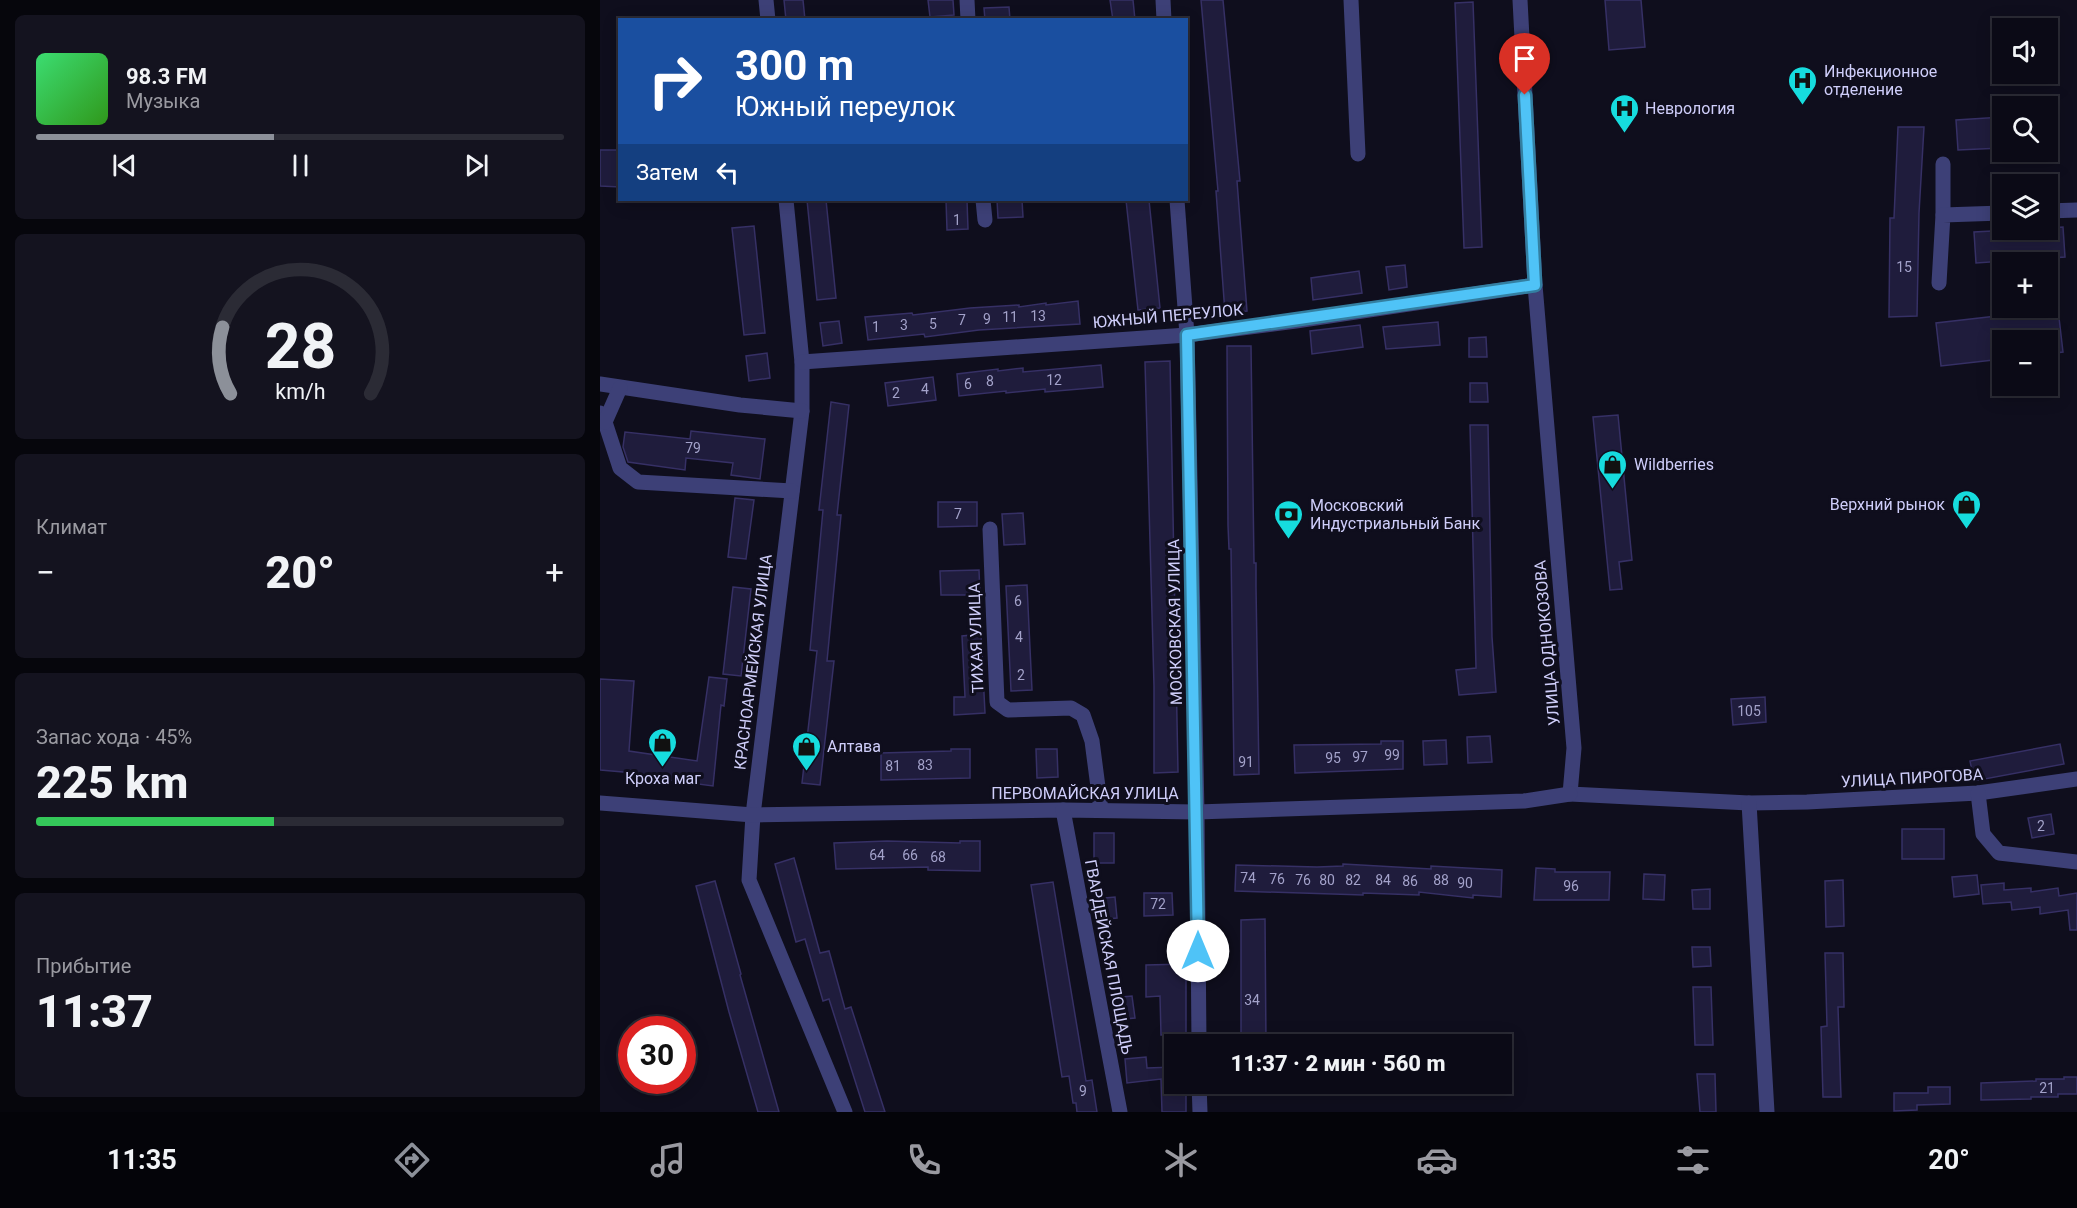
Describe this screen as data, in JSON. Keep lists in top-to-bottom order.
{
  "streets": {
    "street": [
      "ЮЖНЫЙ ПЕРЕУЛОК",
      "МОСКОВСКАЯ УЛИЦА",
      "ТИХАЯ УЛИЦА",
      "УЛИЦА ОДНОКОЗОВА",
      "КРАСНОАРМЕЙСКАЯ УЛИЦА",
      "УЛИЦА ПИРОГОВА",
      "ПЕРВОМАЙСКАЯ УЛИЦА",
      "ГВАРДЕЙСКАЯ ПЛОЩАДЬ"
    ]
  },
  "crossings": [
    ["ЮЖНЫЙ ПЕРЕУЛОК", "МОСКОВСКАЯ УЛИЦА"],
    ["ЮЖНЫЙ ПЕРЕУЛОК", "УЛИЦА ОДНОКОЗОВА"],
    ["ЮЖНЫЙ ПЕРЕУЛОК", "КРАСНОАРМЕЙСКАЯ УЛИЦА"],
    ["МОСКОВСКАЯ УЛИЦА", "ПЕРВОМАЙСКАЯ УЛИЦА"],
    ["ТИХАЯ УЛИЦА", "ПЕРВОМАЙСКАЯ УЛИЦА"],
    ["УЛИЦА ОДНОКОЗОВА", "ПЕРВОМАЙСКАЯ УЛИЦА"],
    ["КРАСНОАРМЕЙСКАЯ УЛИЦА", "ПЕРВОМАЙСКАЯ УЛИЦА"],
    ["ПЕРВОМАЙСКАЯ УЛИЦА", "ГВАРДЕЙСКАЯ ПЛОЩАДЬ"]
  ],
  "places": {
    "hospital": ["Инфекционное отделение", "Неврология"],
    "shop": [
      "Wildberries",
      "Верхний рынок",
      "Кроха маг",
      "Алтава"
    ],
    "bank": ["Московский Индустриальный Банк"]
  },
  "house_numbers": [
    "1",
    "15",
    "13",
    "11",
    "9",
    "7",
    "5",
    "3",
    "1",
    "12",
    "8",
    "6",
    "4",
    "2",
    "79",
    "7",
    "6",
    "4",
    "2",
    "105",
    "99",
    "97",
    "95",
    "91",
    "83",
    "81",
    "2",
    "64",
    "66",
    "68",
    "74",
    "76",
    "76",
    "80",
    "82",
    "84",
    "88",
    "86",
    "90",
    "96",
    "72",
    "34",
    "21",
    "9"
  ],
  "page": {
    "map_buttons": ["+", "−"],
    "turn": ["300 m", "Южный переулок"],
    "song": ["98.3 FM", "Музыка"],
    "then": "Затем",
    "tile": [
      "Климат",
      ["Запас хода · 45%", "225 km"],
      ["Прибытие", "11:37"]
    ],
    "heat": ["−", "20°", "+"],
    "limit": "30",
    "trip": "11:37 · 2 мин · 560 m",
    "tabs": ["11:35", "20°"],
    "gauge": ["28", "km/h"]
  }
}
